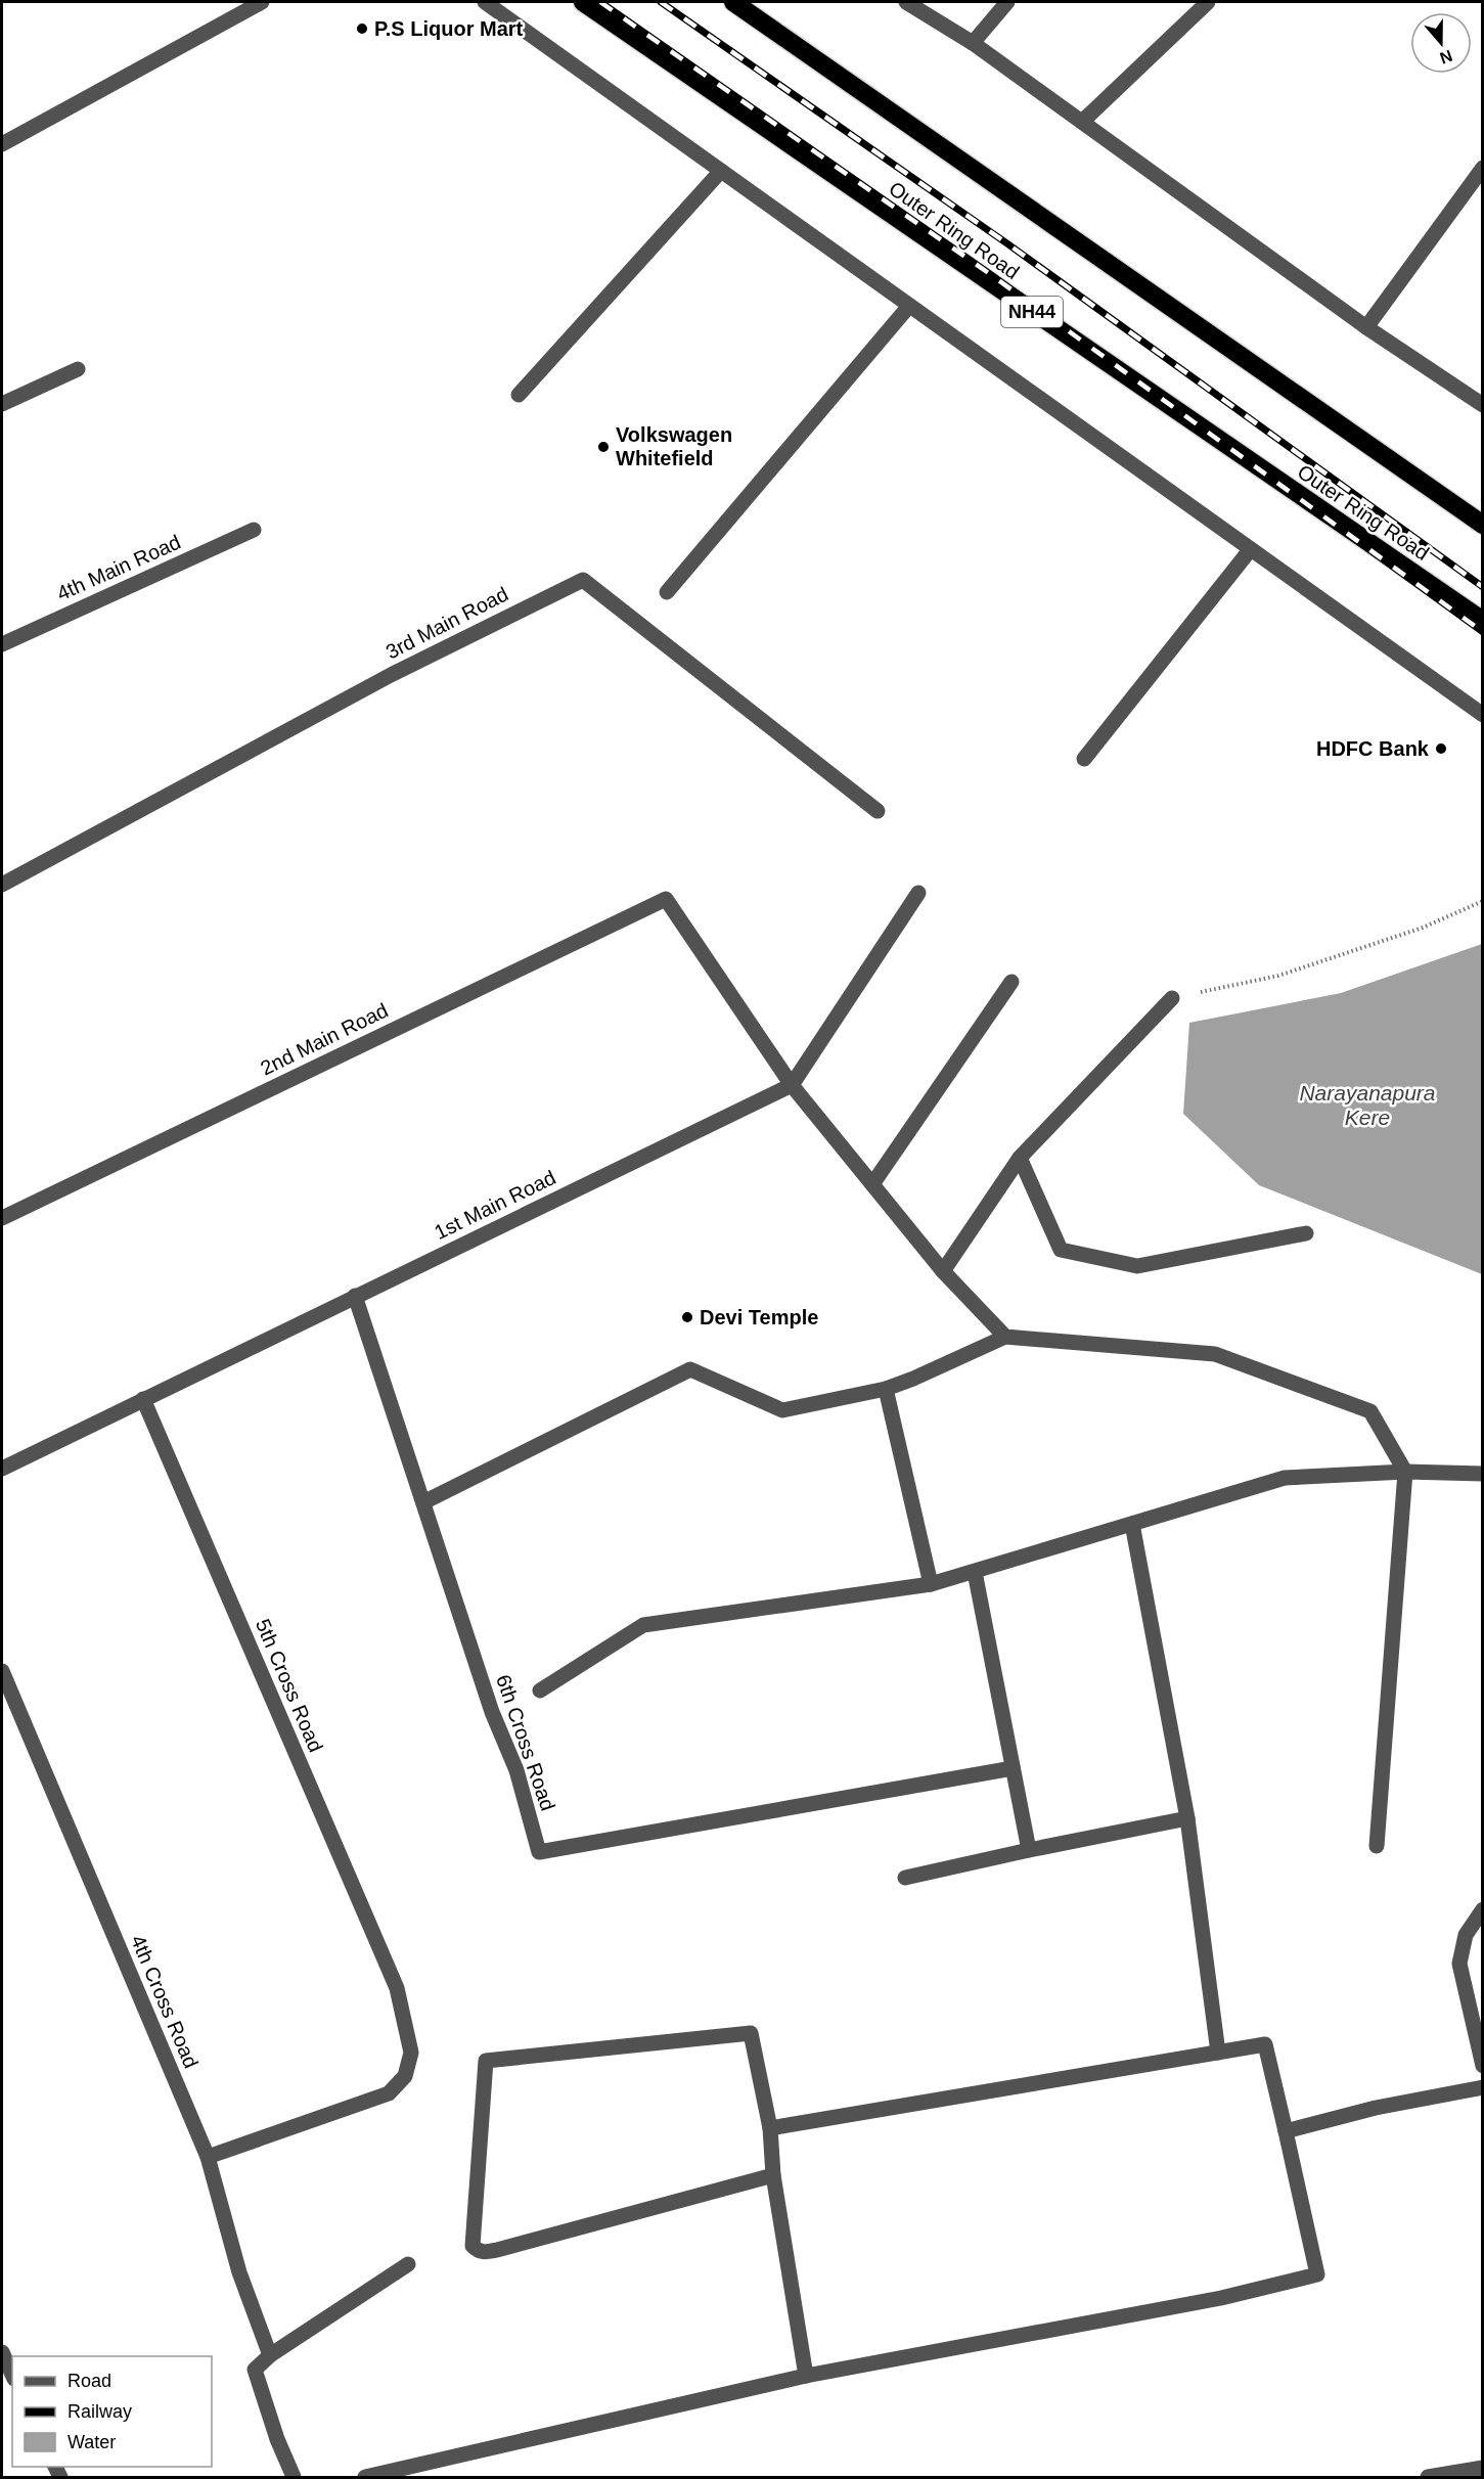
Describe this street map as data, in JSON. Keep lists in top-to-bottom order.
{
  "streets": {
    "highway": ["Outer Ring Road", "NH44"],
    "street": [
      "4th Main Road",
      "3rd Main Road",
      "2nd Main Road",
      "1st Main Road",
      "5th Cross Road",
      "6th Cross Road",
      "4th Cross Road"
    ]
  },
  "crossings": [
    ["2nd Main Road", "1st Main Road"],
    ["1st Main Road", "5th Cross Road"],
    ["1st Main Road", "6th Cross Road"],
    ["5th Cross Road", "4th Cross Road"]
  ],
  "water": ["Narayanapura Kere"],
  "places": [
    "P.S Liquor Mart",
    "Volkswagen Whitefield",
    "HDFC Bank",
    "Devi Temple"
  ],
  "legend": ["Road", "Railway", "Water"],
  "north": "bottom"
}
